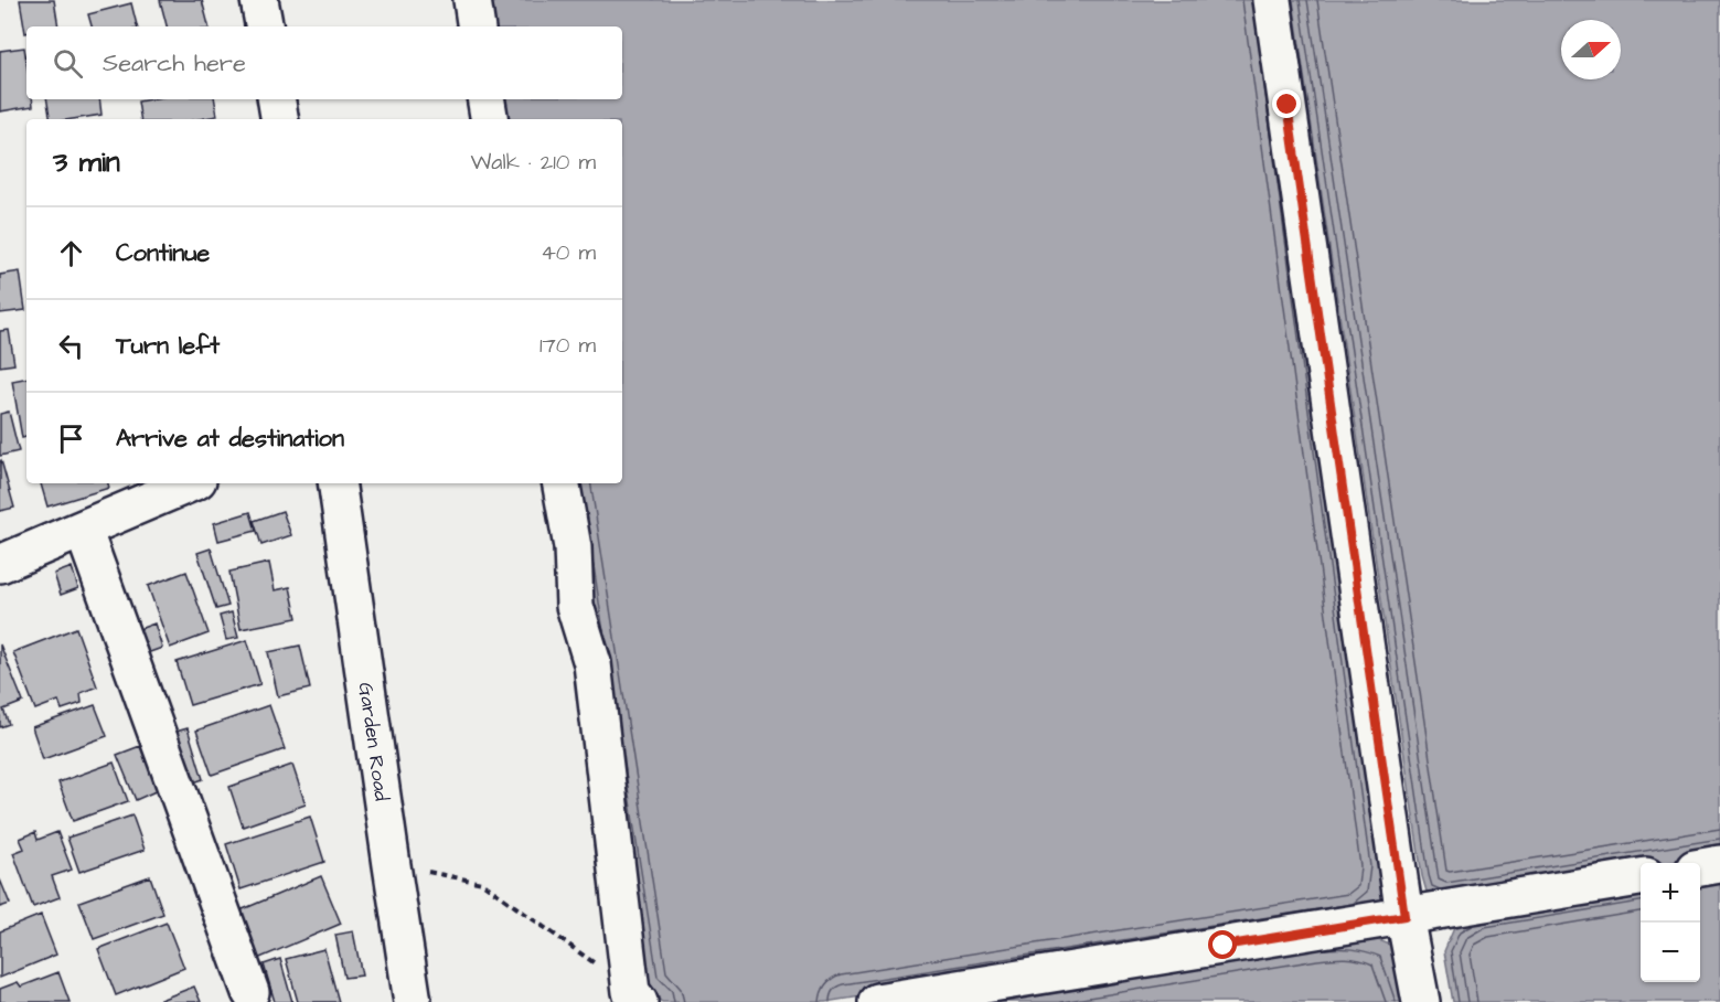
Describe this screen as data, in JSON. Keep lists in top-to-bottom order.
{
  "streets": {
    "street": ["Garden Road"]
  },
  "north": "right",
  "page": {
    "search": "Search here",
    "heading": ["3 min", "Walk · 210 m"],
    "list": [
      ["Continue", "40 m"],
      ["Turn left", "170 m"],
      "Arrive at destination"
    ],
    "map_buttons": ["+", "−"]
  }
}
